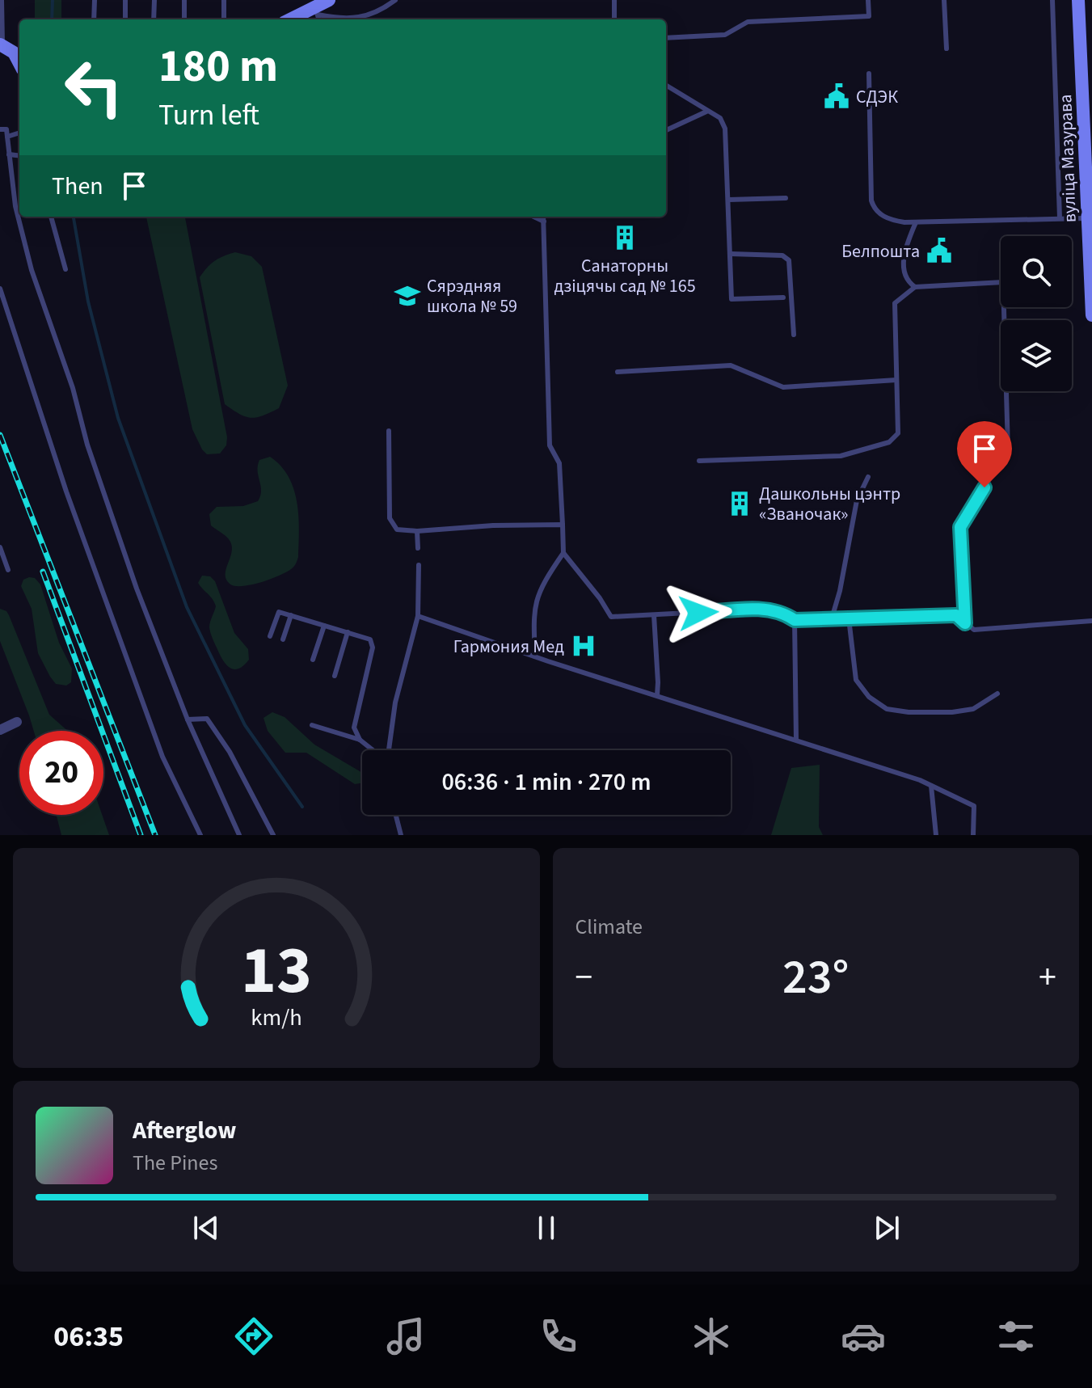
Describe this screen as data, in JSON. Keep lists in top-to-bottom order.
{
  "streets": {
    "main road": ["вуліца Мазурава"]
  },
  "places": {
    "public building": ["СДЭК", "Белпошта"],
    "building": ["Санаторны дзіцячы сад № 165", "Дашкольны цэнтр «Званочак»"],
    "school or university": ["Сярэдняя школа № 59"],
    "hospital": ["Гармония Мед"]
  },
  "page": {
    "turn": ["180 m", "Turn left"],
    "then": "Then",
    "limit": "20",
    "trip": "06:36 · 1 min · 270 m",
    "tile": "Climate",
    "heat": ["−", "23°", "+"],
    "song": ["Afterglow", "The Pines"],
    "tabs": "06:35",
    "gauge": ["13", "km/h"]
  }
}
